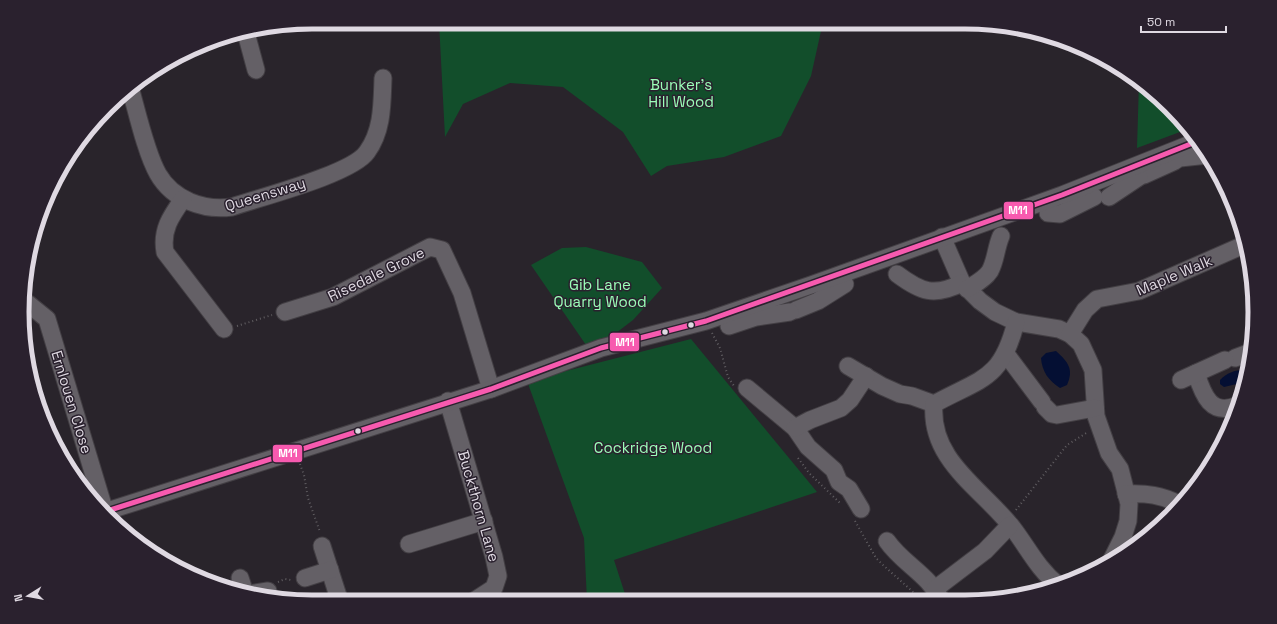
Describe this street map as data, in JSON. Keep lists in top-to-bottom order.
{
  "streets": {
    "street": [
      "Queensway",
      "Risedale Grove",
      "Maple Walk",
      "Ernlouen Close",
      "Buckthorn Lane"
    ]
  },
  "parks": ["Bunker's Hill Wood", "Gib Lane Quarry Wood", "Cockridge Wood"],
  "lines": ["transit line M11"],
  "scale_bar": "50 m",
  "north": "left"
}
